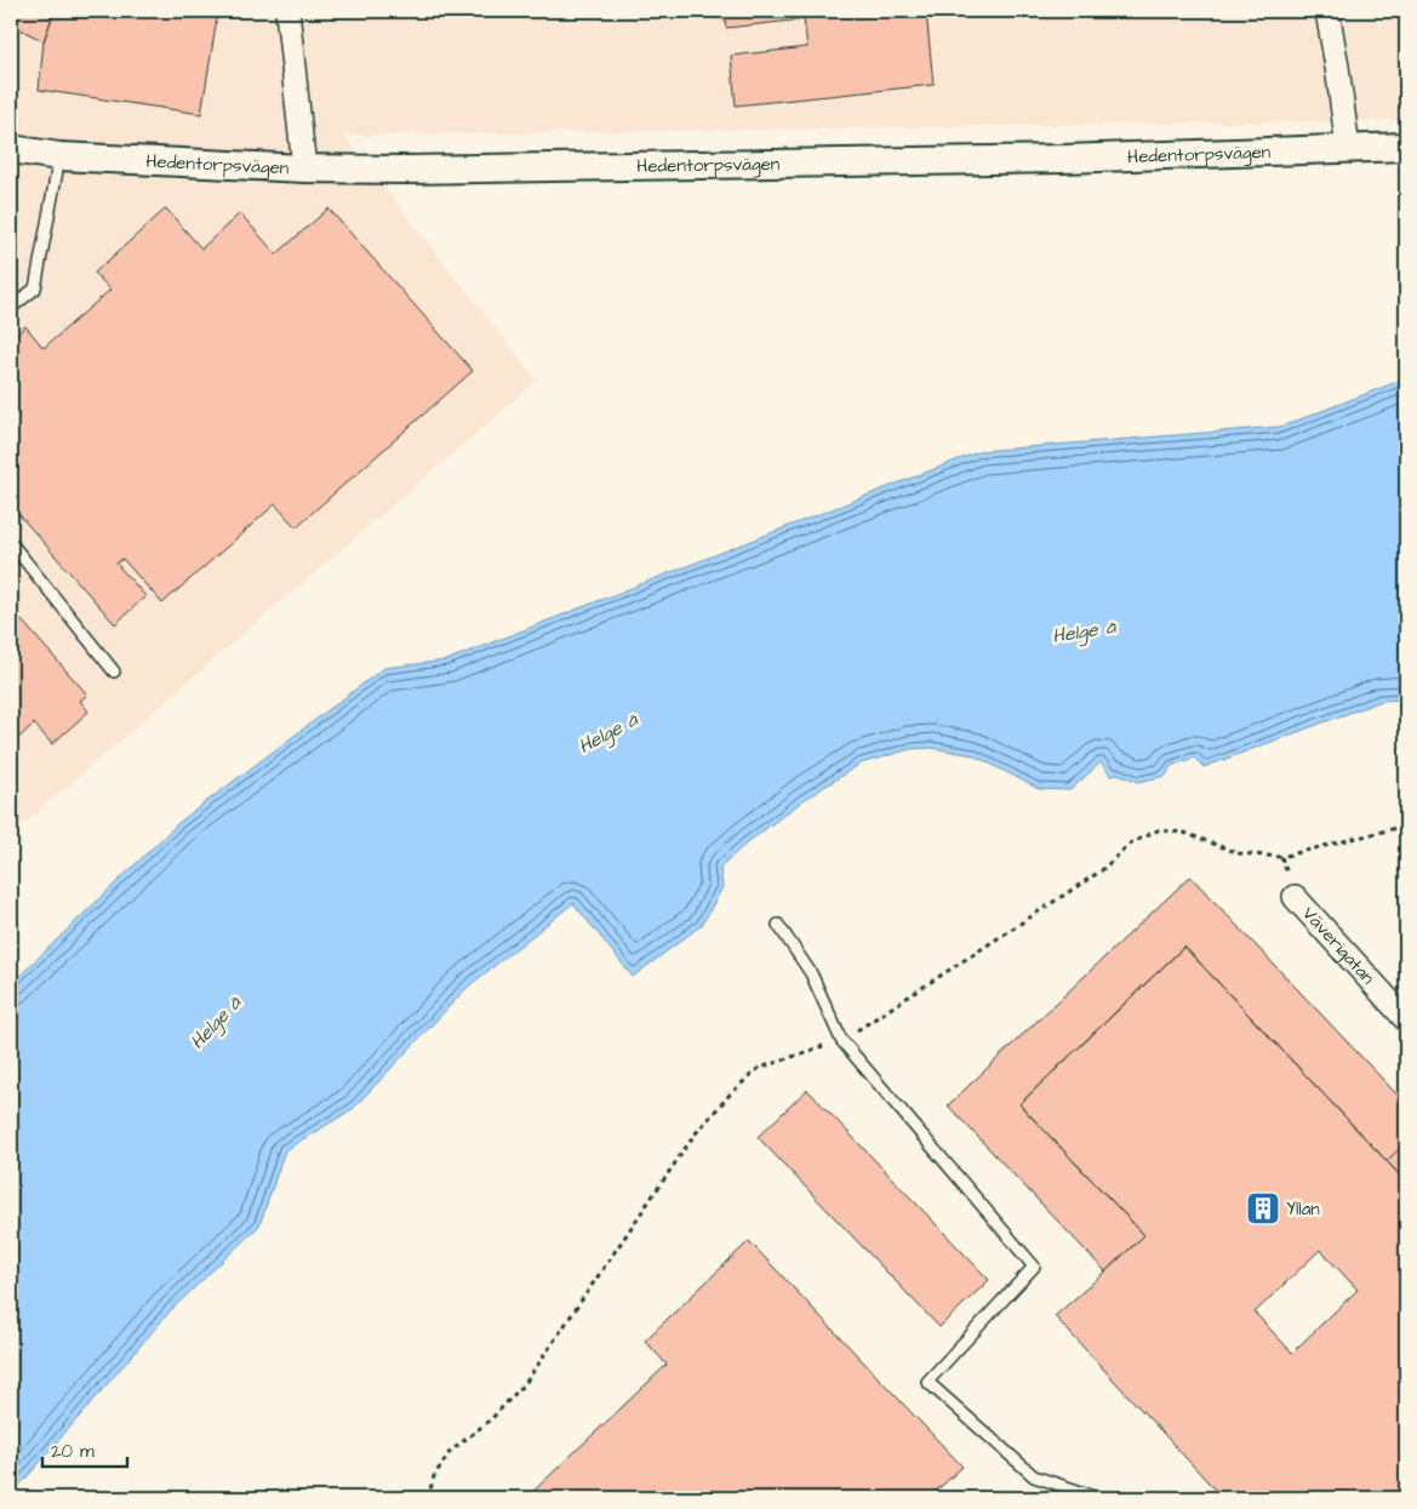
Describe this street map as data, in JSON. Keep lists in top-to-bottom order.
{
  "streets": {
    "street": ["Hedentorpsvägen", "Väverigatan"]
  },
  "water": ["Helge å"],
  "places": {
    "building": ["Yllan"]
  },
  "scale_bar": "20 m"
}
